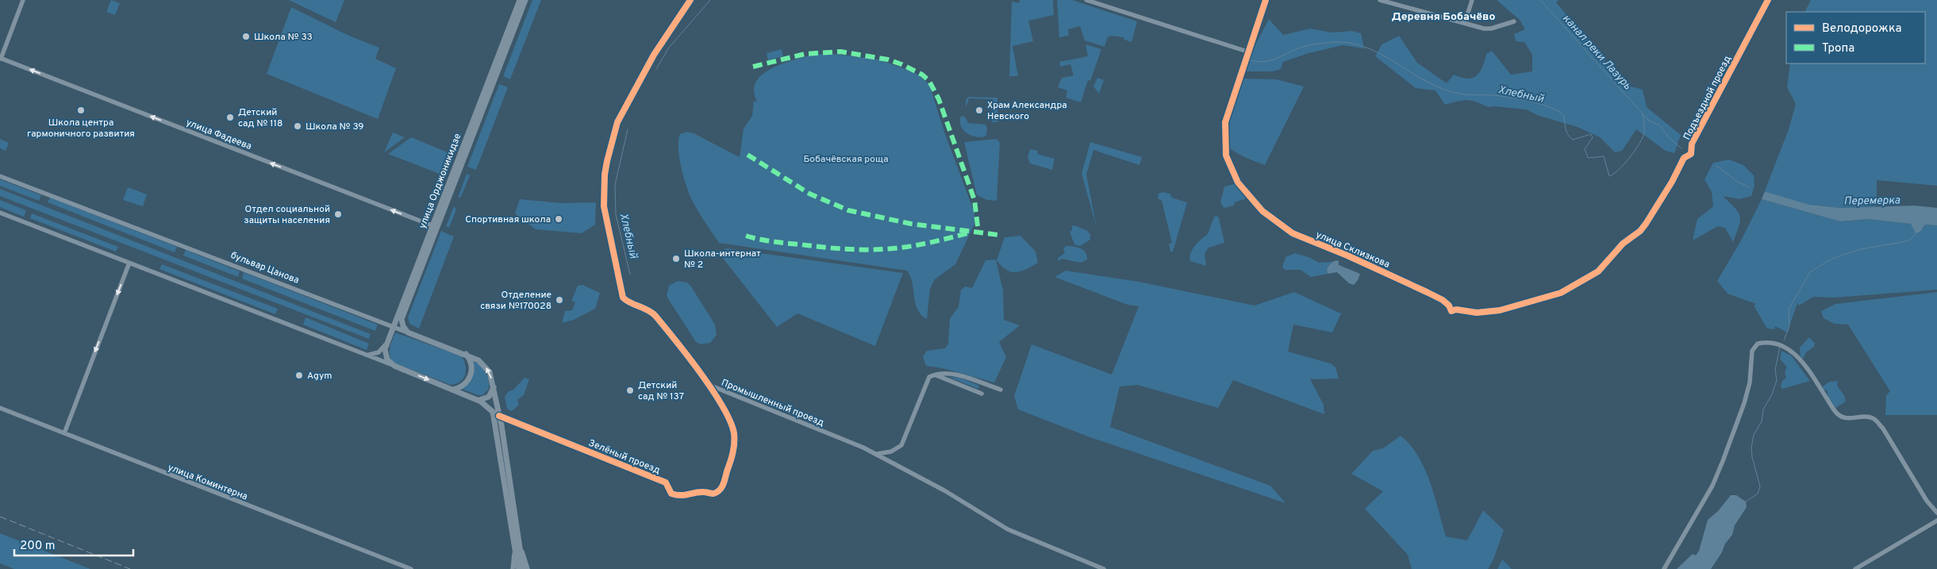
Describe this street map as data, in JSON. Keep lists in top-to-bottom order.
{
  "streets": {
    "main road": ["улица Орджоникидзе", "бульвар Цанова"],
    "street": [
      "Подъездной проезд",
      "улица Фадеева",
      "улица Склизкова",
      "Промышленный проезд",
      "Зелёный проезд",
      "улица Коминтерна"
    ]
  },
  "crossings": [
    ["Подъездной проезд", "улица Склизкова"],
    ["улица Фадеева", "улица Орджоникидзе"],
    ["улица Орджоникидзе", "бульвар Цанова"],
    ["бульвар Цанова", "Зелёный проезд"],
    ["Промышленный проезд", "Зелёный проезд"]
  ],
  "one_way": ["улица Фадеева"],
  "districts": ["Деревня Бобачёво"],
  "water": ["канал реки Лазурь", "Хлебный", "Перемерка"],
  "parks": ["Бобачёвская роща"],
  "places": [
    "Школа № 33",
    "Школа центра гармоничного развития",
    "Храм Александра Невского",
    "Детский сад № 118",
    "Школа № 39",
    "Отдел социальной защиты населения",
    "Спортивная школа",
    "Школа-интернат № 2",
    "Отделение связи №170028",
    "Agym",
    "Детский сад № 137"
  ],
  "legend": ["Велодорожка", "Тропа"],
  "scale_bar": "200 m"
}
